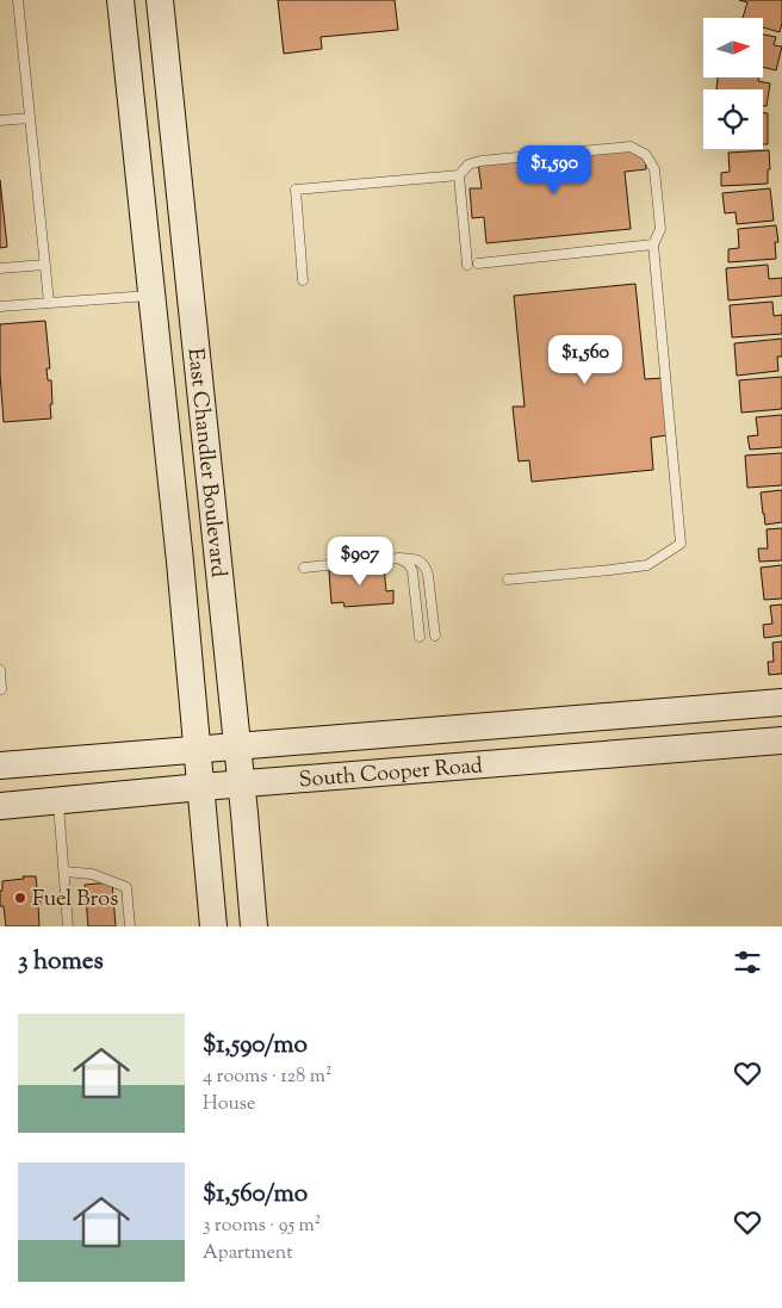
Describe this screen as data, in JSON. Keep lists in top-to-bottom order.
{
  "streets": {
    "main road": ["East Chandler Boulevard", "South Cooper Road"]
  },
  "crossings": [
    ["East Chandler Boulevard", "South Cooper Road"]
  ],
  "places": ["Fuel Bros"],
  "north": "right",
  "page": {
    "price": ["$1,590", "$1,560", "$907"],
    "heading": "3 homes",
    "list": [
      {
        "name": "$1,590/mo",
        "note": "4 rooms · 128 m² · House"
      },
      {
        "name": "$1,560/mo",
        "note": "3 rooms · 95 m² · Apartment"
      }
    ]
  }
}
